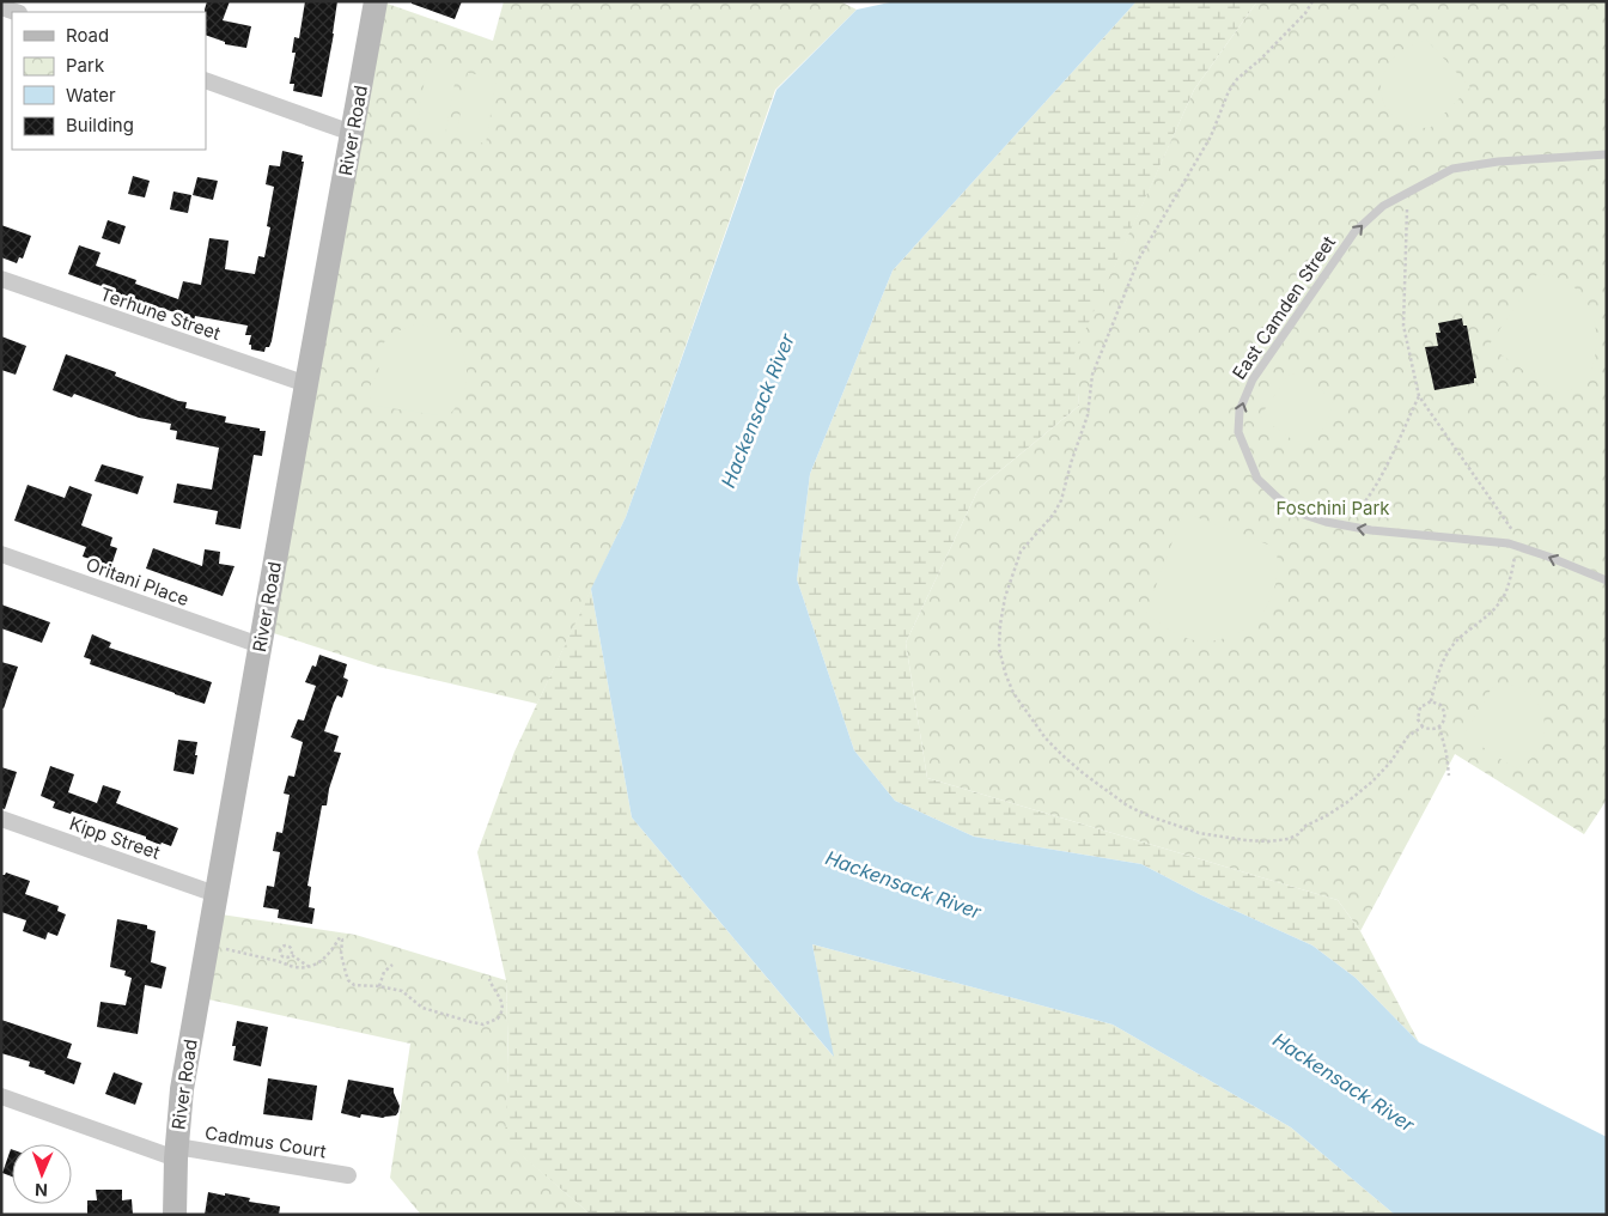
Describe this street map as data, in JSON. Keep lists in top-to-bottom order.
{
  "streets": {
    "main road": ["River Road"],
    "street": [
      "Terhune Street",
      "Oritani Place",
      "Kipp Street",
      "Cadmus Court"
    ],
    "lane": ["East Camden Street"]
  },
  "crossings": [
    ["River Road", "Terhune Street"],
    ["River Road", "Oritani Place"],
    ["River Road", "Kipp Street"],
    ["River Road", "Cadmus Court"]
  ],
  "water": ["Hackensack River"],
  "parks": ["Foschini Park"],
  "legend": [
    "Road",
    "Park",
    "Water",
    "Building"
  ],
  "north": "bottom"
}
